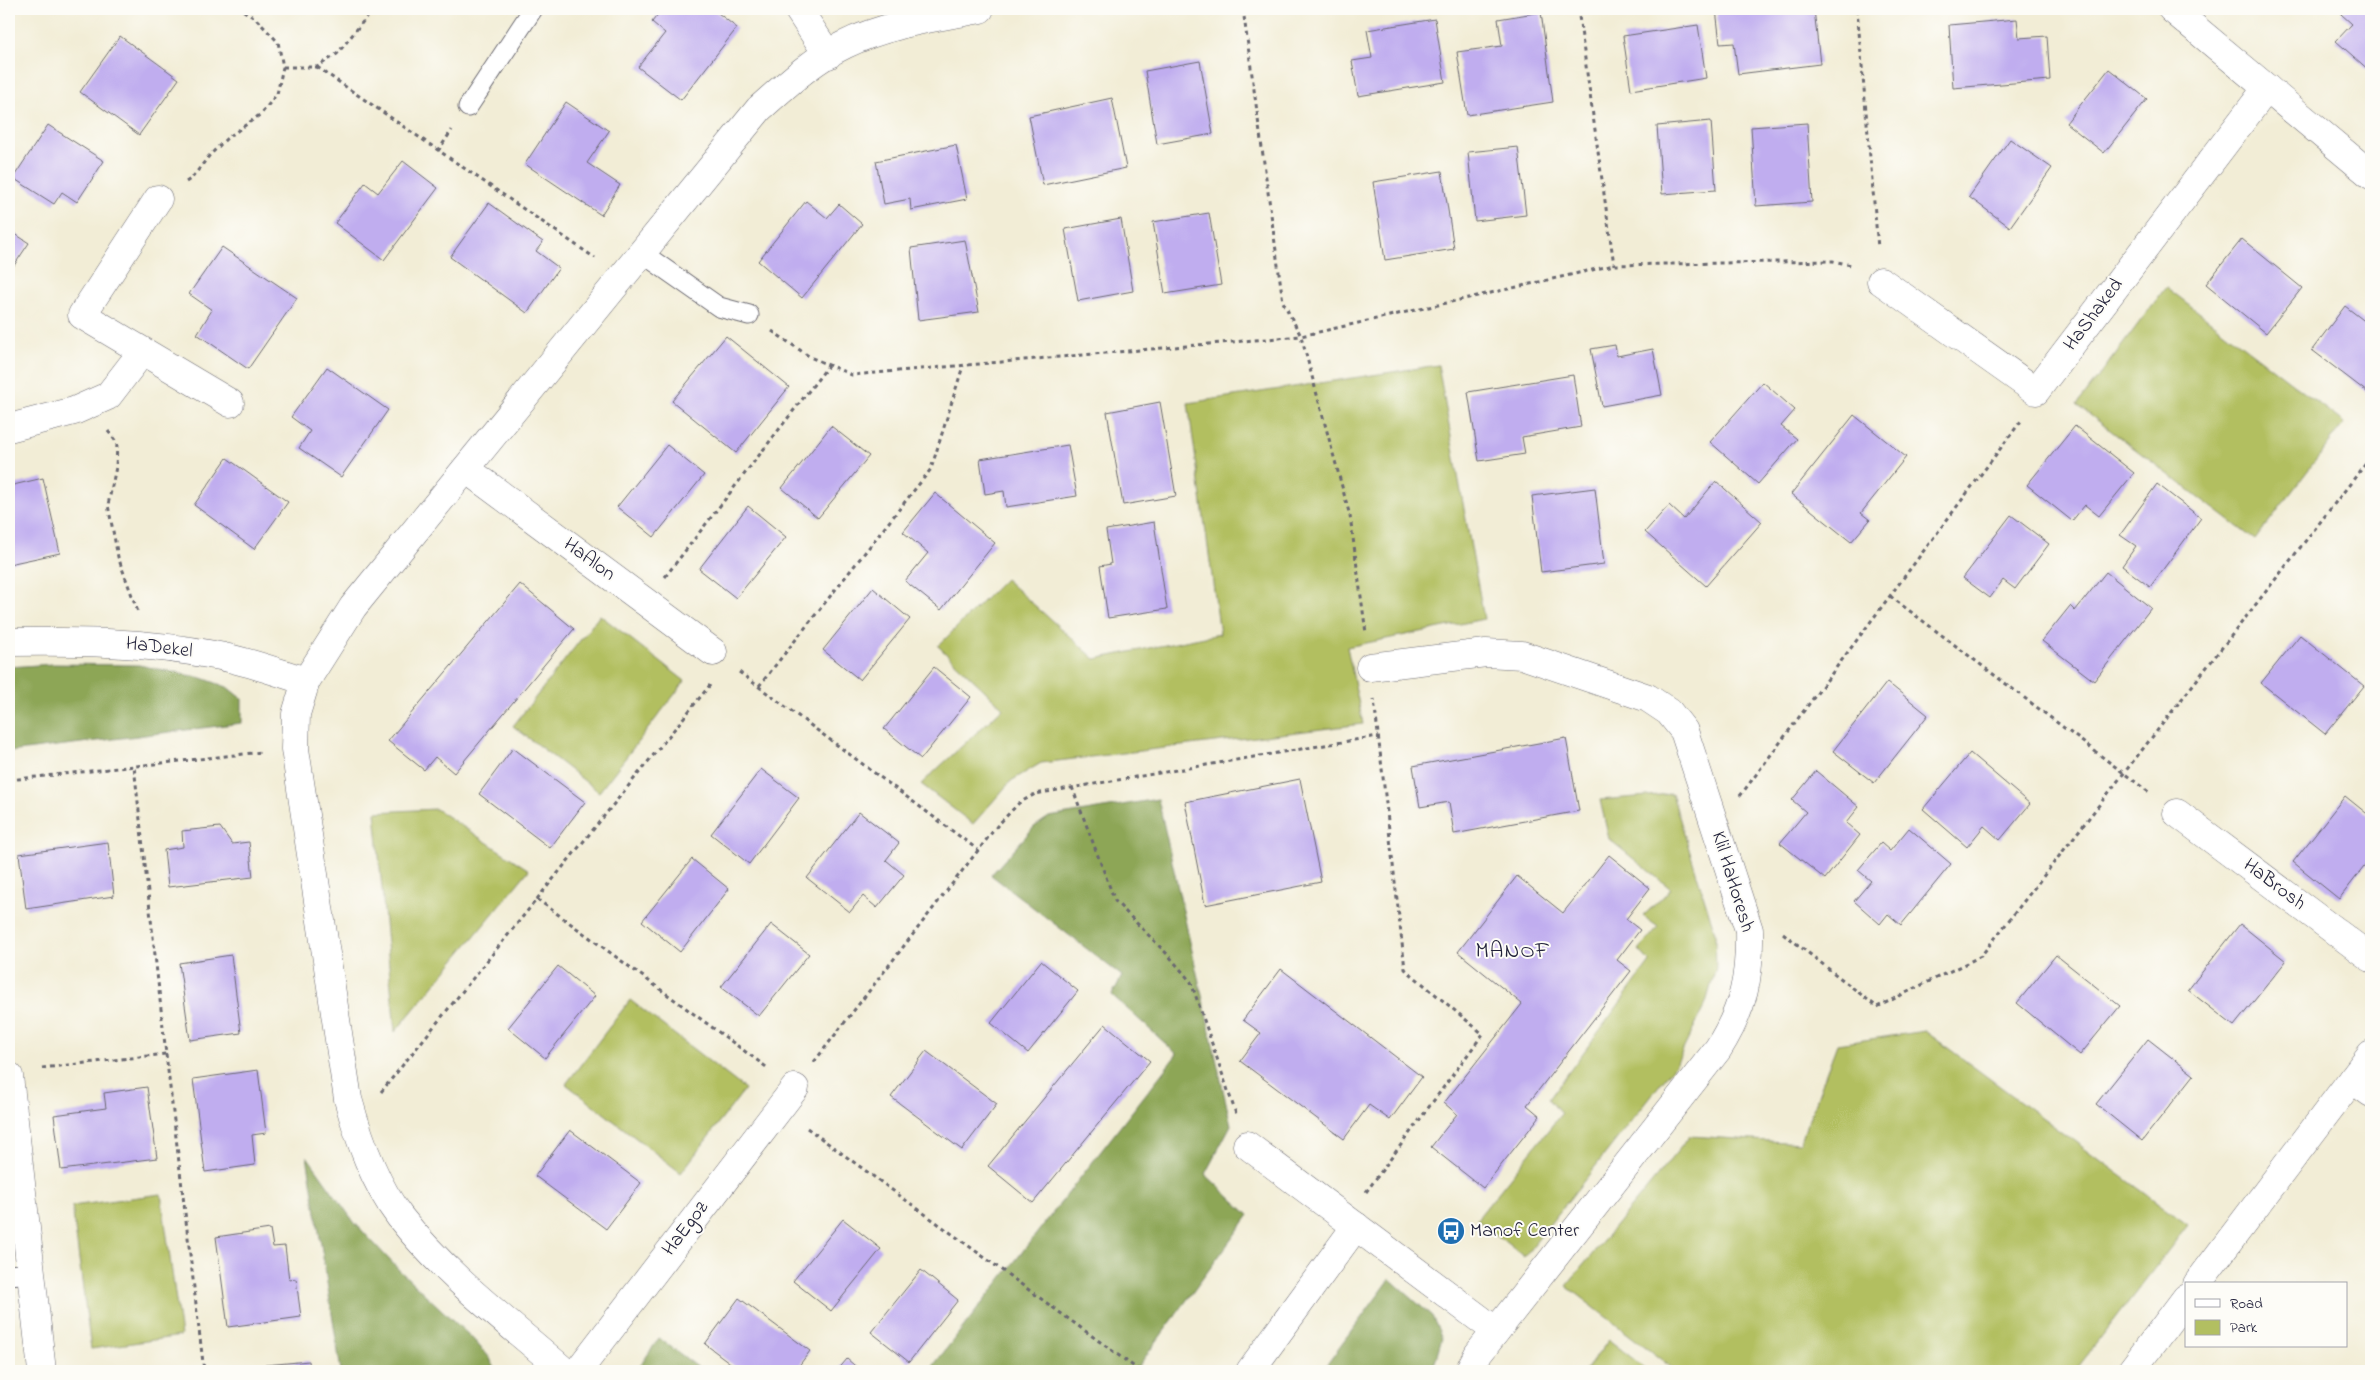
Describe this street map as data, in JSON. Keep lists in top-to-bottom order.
{
  "streets": {
    "street": [
      "HaShaked",
      "HaAlon",
      "HaDekel",
      "Klil HaHoresh",
      "HaBrosh",
      "HaEgoz"
    ]
  },
  "districts": ["MANOF"],
  "places": {
    "bus stop": ["Manof Center"]
  },
  "legend": ["Road", "Park"]
}
